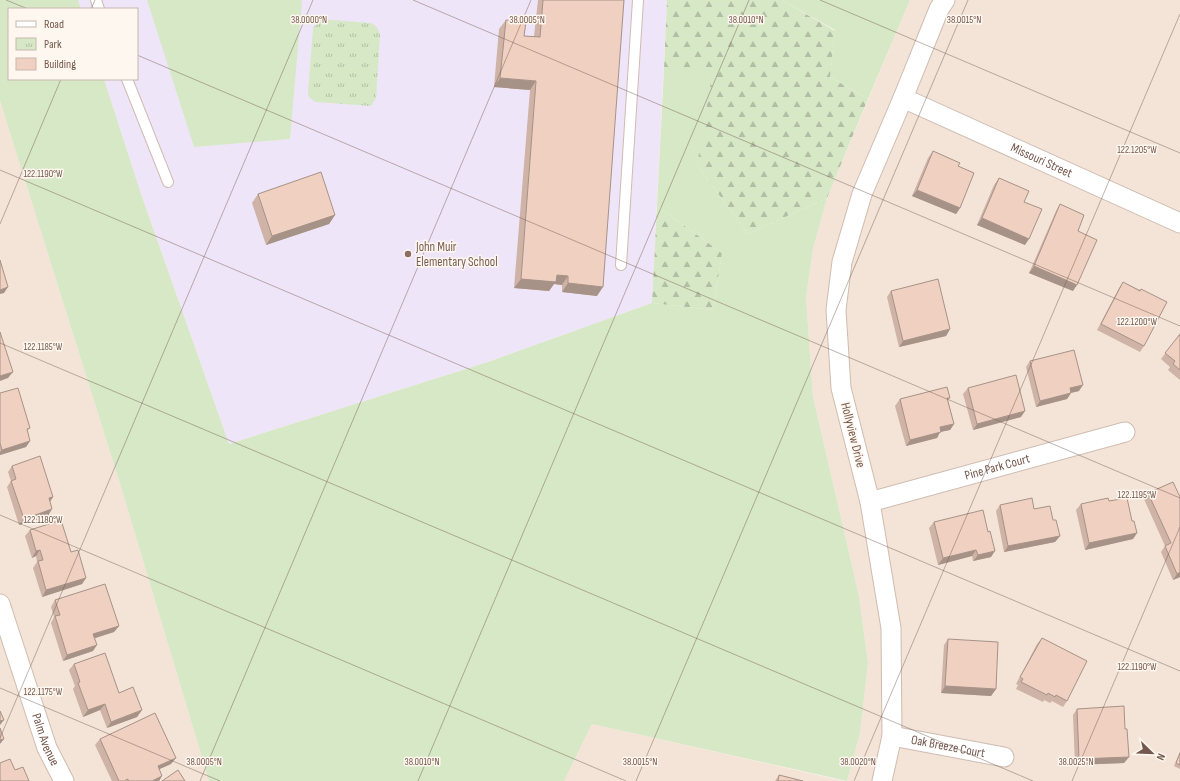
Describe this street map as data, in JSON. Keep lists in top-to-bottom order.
{
  "streets": {
    "street": [
      "Missouri Street",
      "Hollyview Drive",
      "Pine Park Court",
      "Palm Avenue",
      "Oak Breeze Court"
    ]
  },
  "crossings": [
    ["Missouri Street", "Hollyview Drive"],
    ["Hollyview Drive", "Pine Park Court"],
    ["Hollyview Drive", "Oak Breeze Court"]
  ],
  "places": ["John Muir Elementary School"],
  "legend": ["Road", "Park", "Building"],
  "north": "bottom right",
  "coordinates": [
    "38.0005°N",
    "38.0010°N",
    "38.0015°N",
    "38.0000°N",
    "122.1205°W",
    "122.1190°W",
    "122.1200°W",
    "122.1185°W",
    "122.1195°W",
    "122.1180°W",
    "122.1175°W",
    "38.0020°N",
    "38.0025°N"
  ]
}
